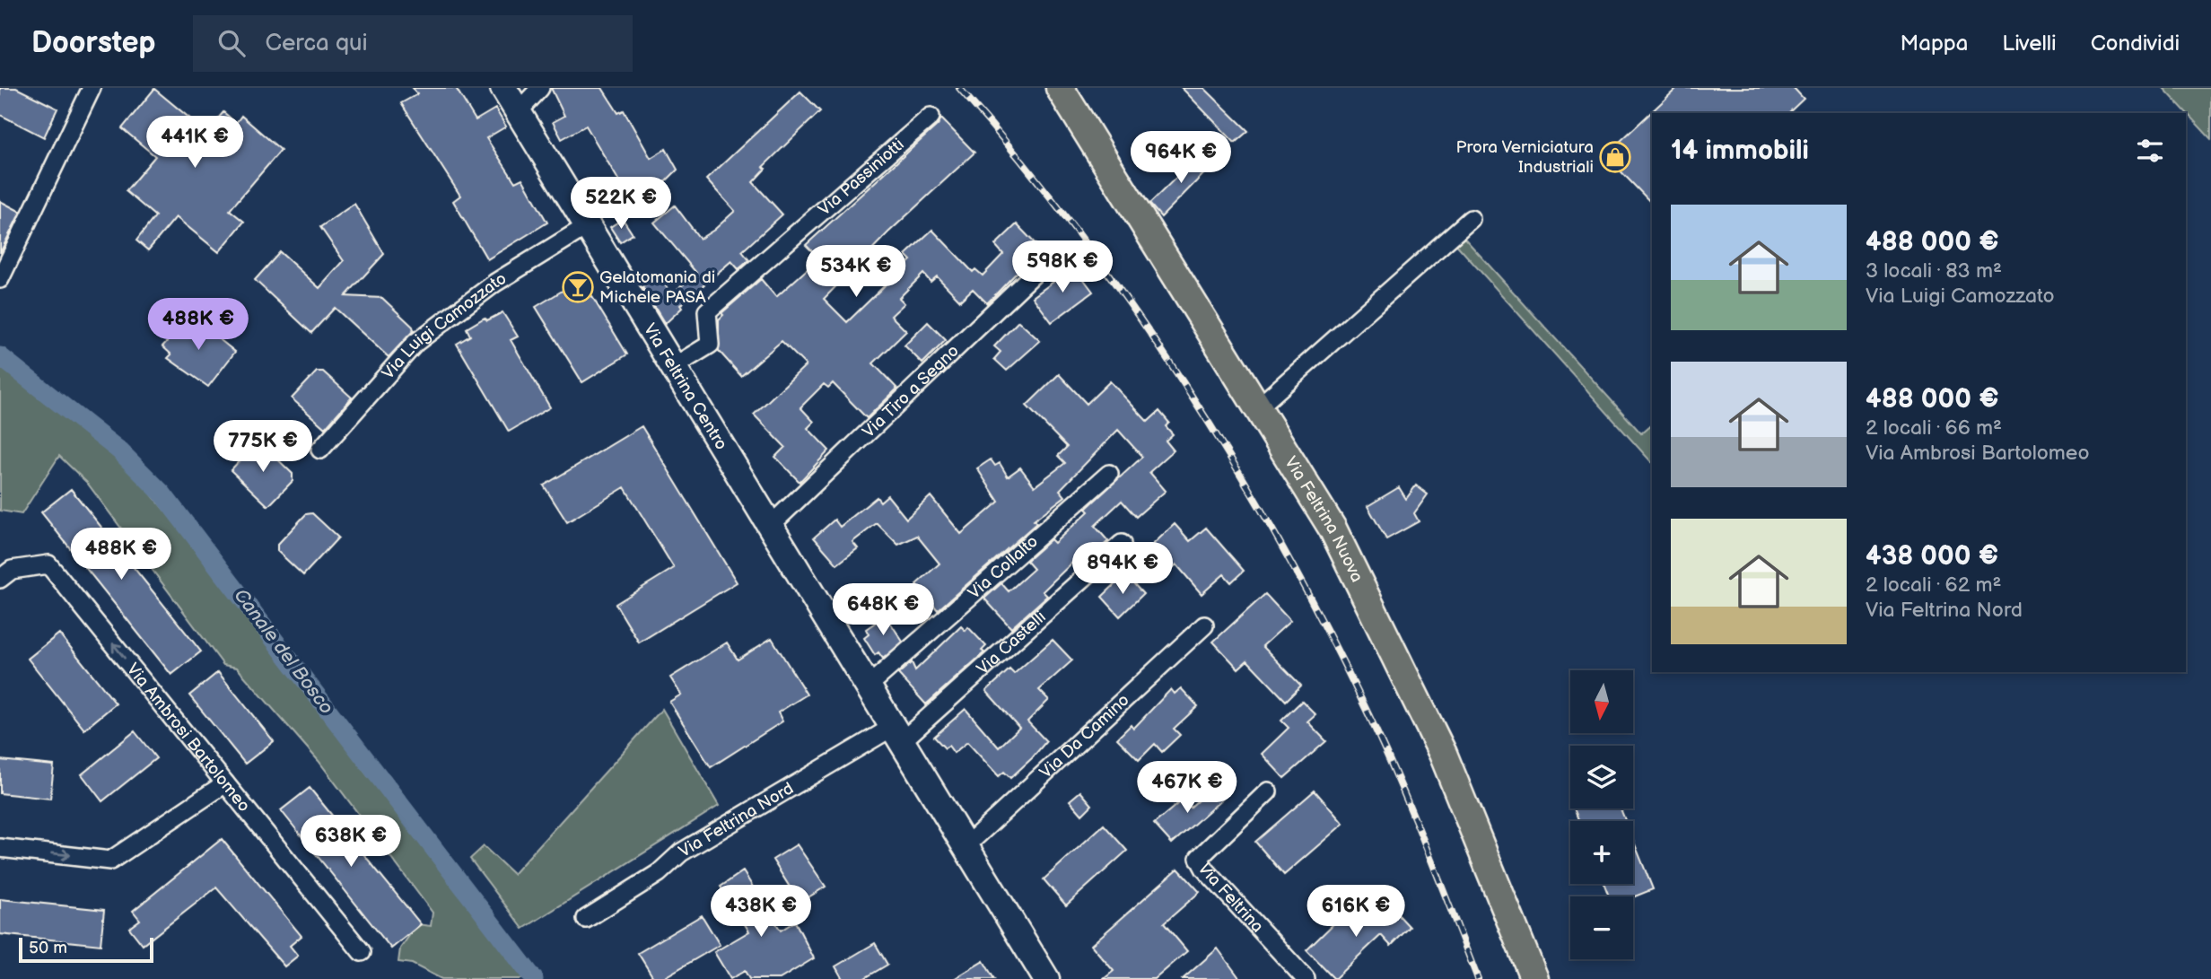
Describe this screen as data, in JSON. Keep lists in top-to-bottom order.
{
  "streets": {
    "main road": ["Via Feltrina Centro", "Via Feltrina Nuova"],
    "street": [
      "Via Passiniotti",
      "Via Luigi Camozzato",
      "Via Tiro a Segno",
      "Via Collalto",
      "Via Castelli",
      "Via Da Camino",
      "Via Ambrosi Bartolomeo",
      "Via Feltrina Nord",
      "Via Feltrina"
    ]
  },
  "crossings": [
    ["Via Passiniotti", "Via Feltrina Centro"],
    ["Via Luigi Camozzato", "Via Feltrina Centro"],
    ["Via Feltrina Centro", "Via Tiro a Segno"],
    ["Via Castelli", "Via Feltrina Nord"]
  ],
  "one_way": ["Via Ambrosi Bartolomeo"],
  "water": ["Canale del Bosco"],
  "places": {
    "shop": ["Prora Verniciatura Industriali"],
    "bar": ["Gelatomania di Michele PASA"]
  },
  "scale_bar": "50 m",
  "north": "bottom",
  "page": {
    "header": "Doorstep",
    "search": "Cerca qui",
    "nav": ["Mappa", "Livelli", "Condividi"],
    "heading": "14 immobili",
    "price": [
      "441K €",
      "964K €",
      "522K €",
      "598K €",
      "534K €",
      "488K €",
      "775K €",
      "488K €",
      "894K €",
      "648K €",
      "467K €",
      "638K €",
      "438K €",
      "616K €"
    ],
    "list": [
      {
        "name": "488 000 €",
        "note": "3 locali · 83 m² · Via Luigi Camozzato"
      },
      {
        "name": "488 000 €",
        "note": "2 locali · 66 m² · Via Ambrosi Bartolomeo"
      },
      {
        "name": "438 000 €",
        "note": "2 locali · 62 m² · Via Feltrina Nord"
      }
    ],
    "map_buttons": ["+", "−"],
    "scale": "50 m"
  }
}
